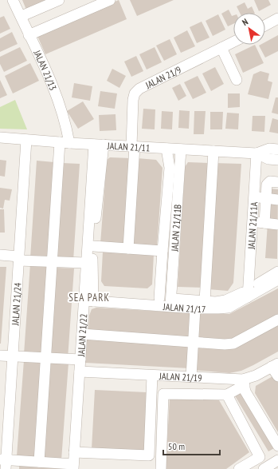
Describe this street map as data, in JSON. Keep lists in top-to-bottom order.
{
  "streets": {
    "street": [
      "JALAN 21/13",
      "JALAN 21/9",
      "JALAN 21/11",
      "JALAN 21/11A",
      "JALAN 21/11B",
      "JALAN 21/24",
      "JALAN 21/17",
      "JALAN 21/22",
      "JALAN 21/19"
    ]
  },
  "crossings": [
    ["JALAN 21/13", "JALAN 21/11"],
    ["JALAN 21/9", "JALAN 21/11"],
    ["JALAN 21/11", "JALAN 21/11A"],
    ["JALAN 21/11", "JALAN 21/11B"],
    ["JALAN 21/11", "JALAN 21/24"],
    ["JALAN 21/11", "JALAN 21/22"],
    ["JALAN 21/11A", "JALAN 21/17"],
    ["JALAN 21/11B", "JALAN 21/17"],
    ["JALAN 21/17", "JALAN 21/22"],
    ["JALAN 21/22", "JALAN 21/19"]
  ],
  "districts": ["SEA PARK"],
  "scale_bar": "50 m",
  "north": "top left"
}
